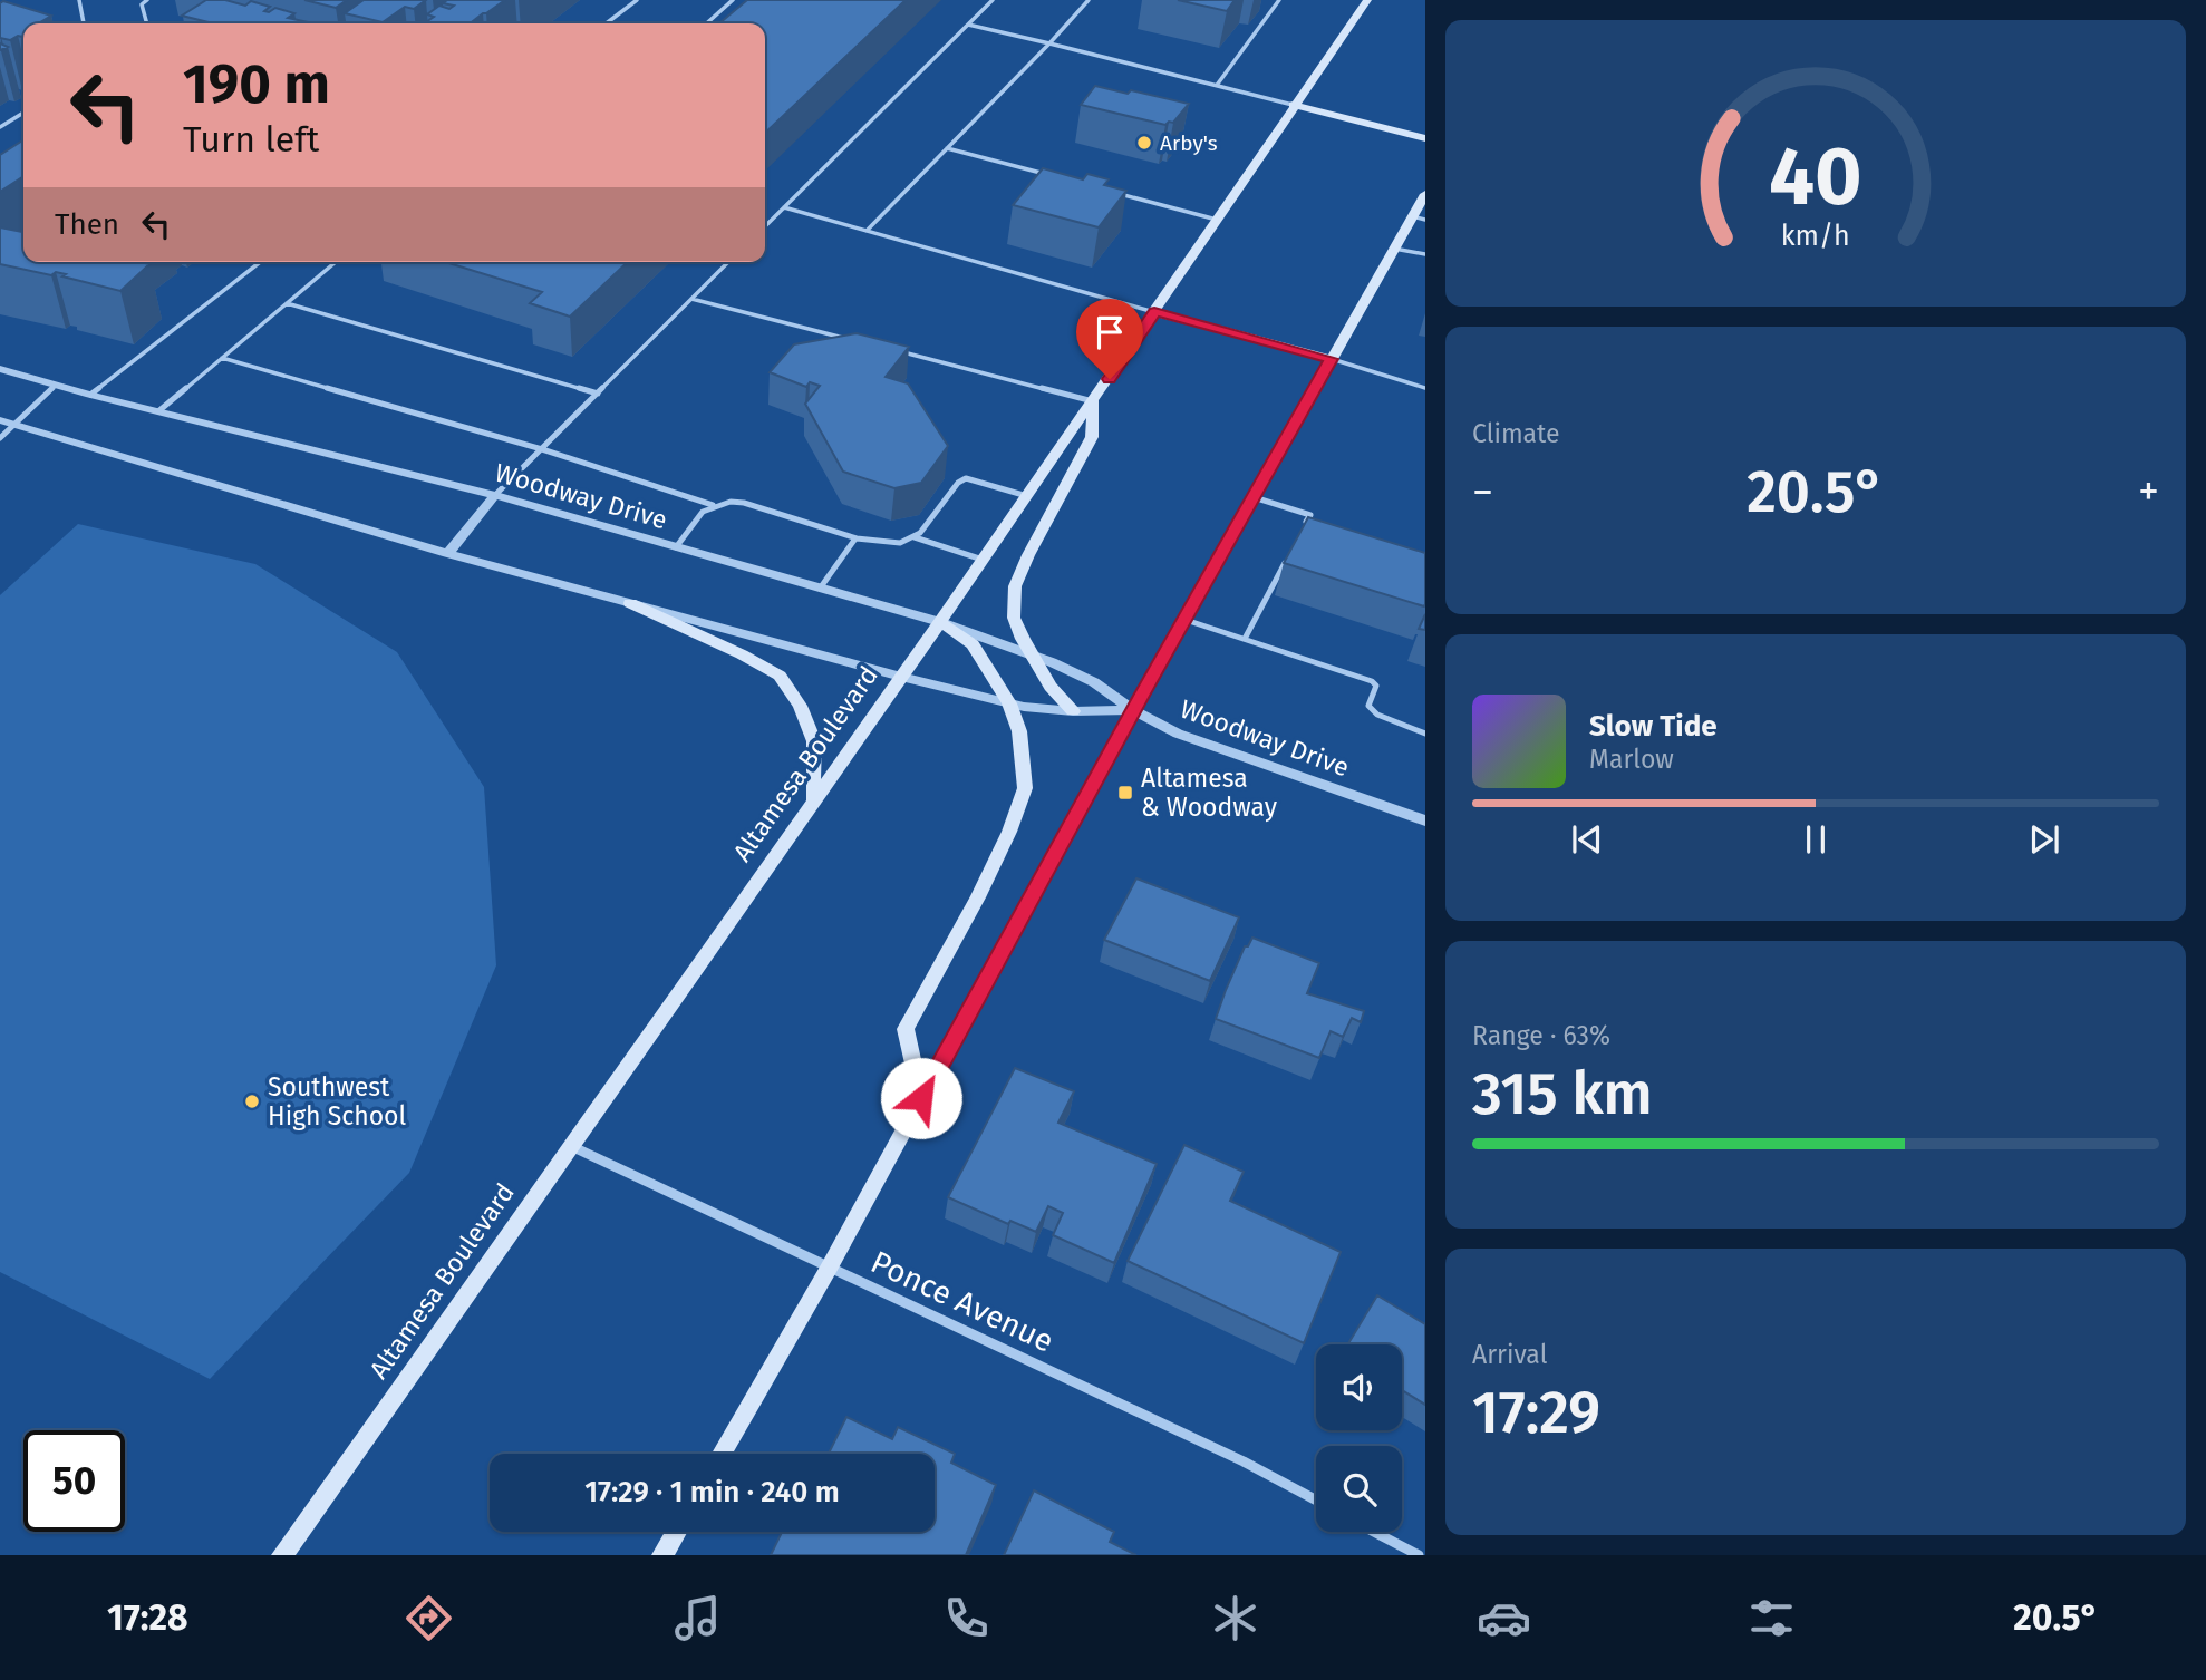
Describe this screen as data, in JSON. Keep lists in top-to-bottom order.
{
  "streets": {
    "main road": ["Altamesa Boulevard"],
    "street": ["Woodway Drive", "Ponce Avenue"]
  },
  "crossings": [
    ["Woodway Drive", "Altamesa Boulevard"],
    ["Altamesa Boulevard", "Ponce Avenue"]
  ],
  "places": {
    "other": ["Arby's", "Southwest High School"],
    "transit": ["Altamesa & Woodway"]
  },
  "page": {
    "turn": ["190 m", "Turn left"],
    "then": "Then",
    "tile": [
      "Climate",
      ["Range · 63%", "315 km"],
      ["Arrival", "17:29"]
    ],
    "heat": ["−", "20.5°", "+"],
    "song": ["Slow Tide", "Marlow"],
    "limit": "50",
    "trip": "17:29 · 1 min · 240 m",
    "tabs": ["17:28", "20.5°"],
    "gauge": ["40", "km/h"]
  }
}
